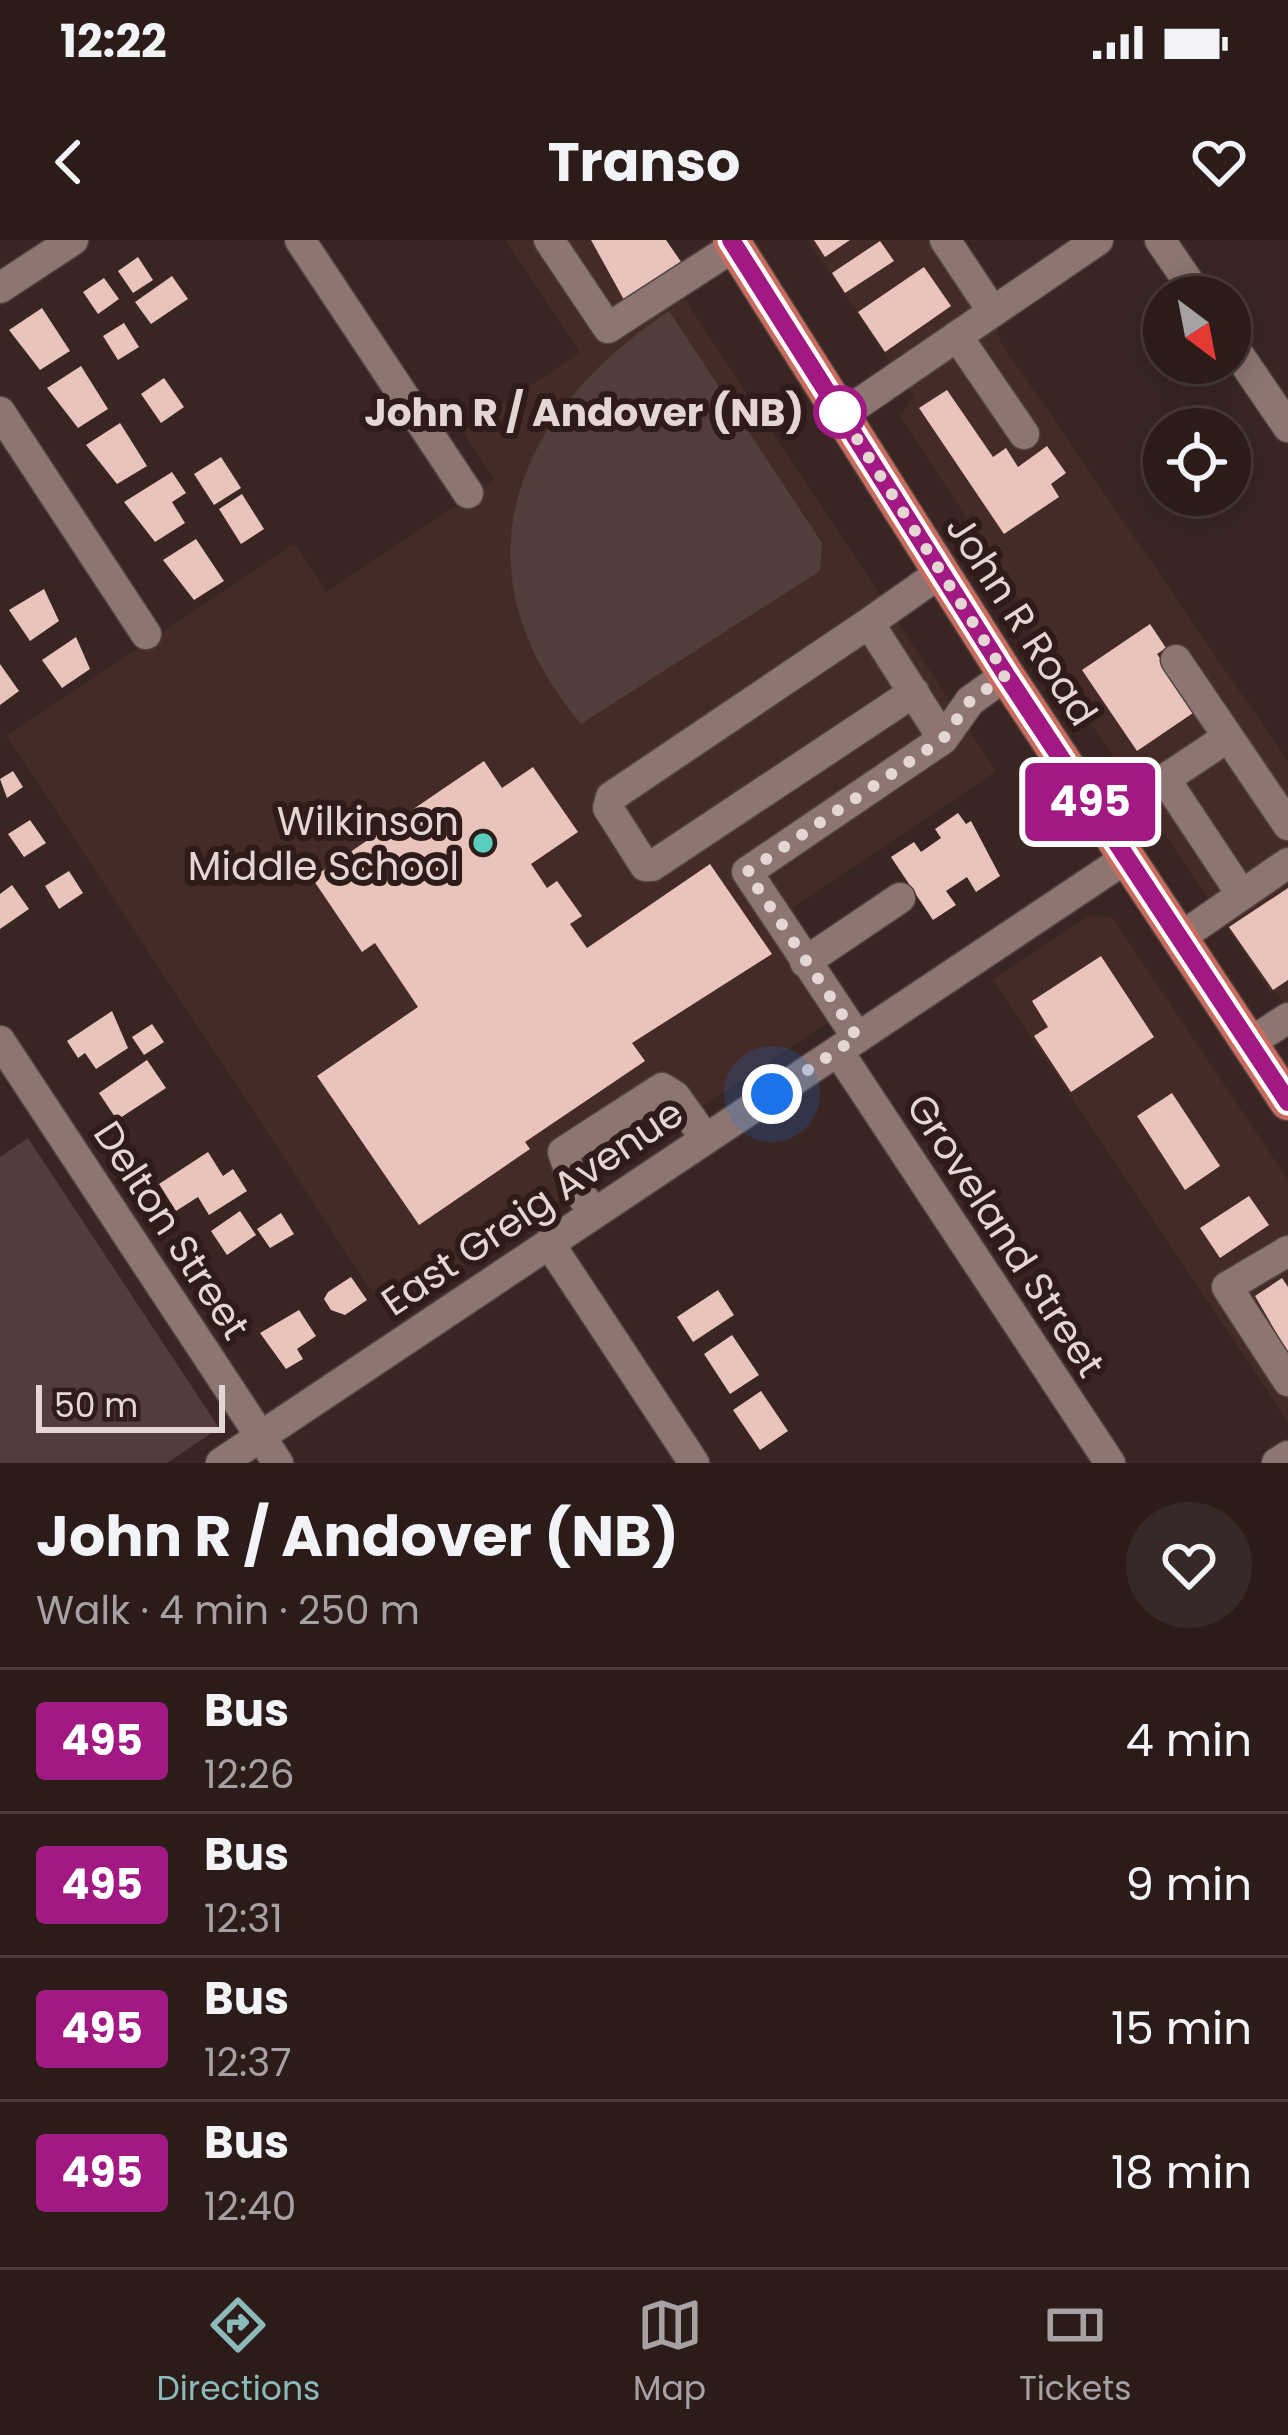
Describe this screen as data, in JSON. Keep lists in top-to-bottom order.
{
  "streets": {
    "main road": ["John R Road"],
    "street": ["East Greig Avenue", "Delton Street", "Groveland Street"]
  },
  "crossings": [
    ["John R Road", "East Greig Avenue"],
    ["East Greig Avenue", "Delton Street"],
    ["East Greig Avenue", "Groveland Street"]
  ],
  "places": ["John R / Andover (NB)", "Wilkinson Middle School"],
  "lines": ["bus line 495"],
  "scale_bar": "50 m",
  "north": "bottom right",
  "page": {
    "status": "12:22",
    "header": "Transo",
    "on_map": "495",
    "scale": "50 m",
    "heading": ["John R / Andover (NB)", "Walk · 4 min · 250 m"],
    "list": [
      {
        "mark": "495",
        "name": "Bus",
        "note": "12:26",
        "value": "4 min"
      },
      {
        "mark": "495",
        "name": "Bus",
        "note": "12:31",
        "value": "9 min"
      },
      {
        "mark": "495",
        "name": "Bus",
        "note": "12:37",
        "value": "15 min"
      },
      {
        "mark": "495",
        "name": "Bus",
        "note": "12:40",
        "value": "18 min"
      }
    ],
    "tabs": ["Directions", "Map", "Tickets"]
  }
}
